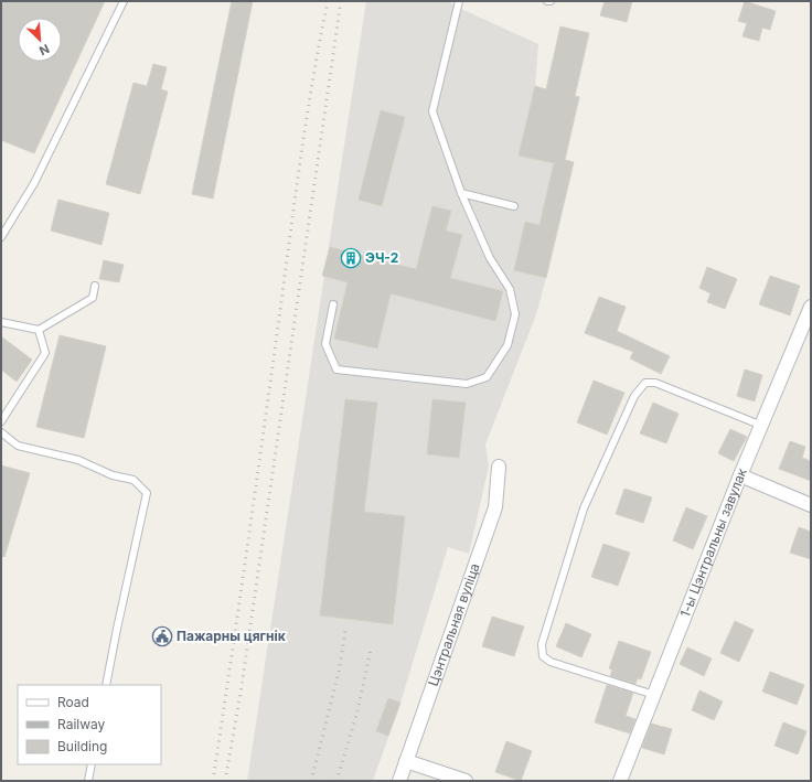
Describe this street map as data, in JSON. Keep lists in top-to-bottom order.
{
  "streets": {
    "street": ["1-ы Цэнтральны завулак", "Цэнтральная вуліца"]
  },
  "places": {
    "building": ["ЭЧ-2"],
    "public building": ["Пажарны цягнік"]
  },
  "legend": ["Road", "Railway", "Building"],
  "north": "bottom right"
}
